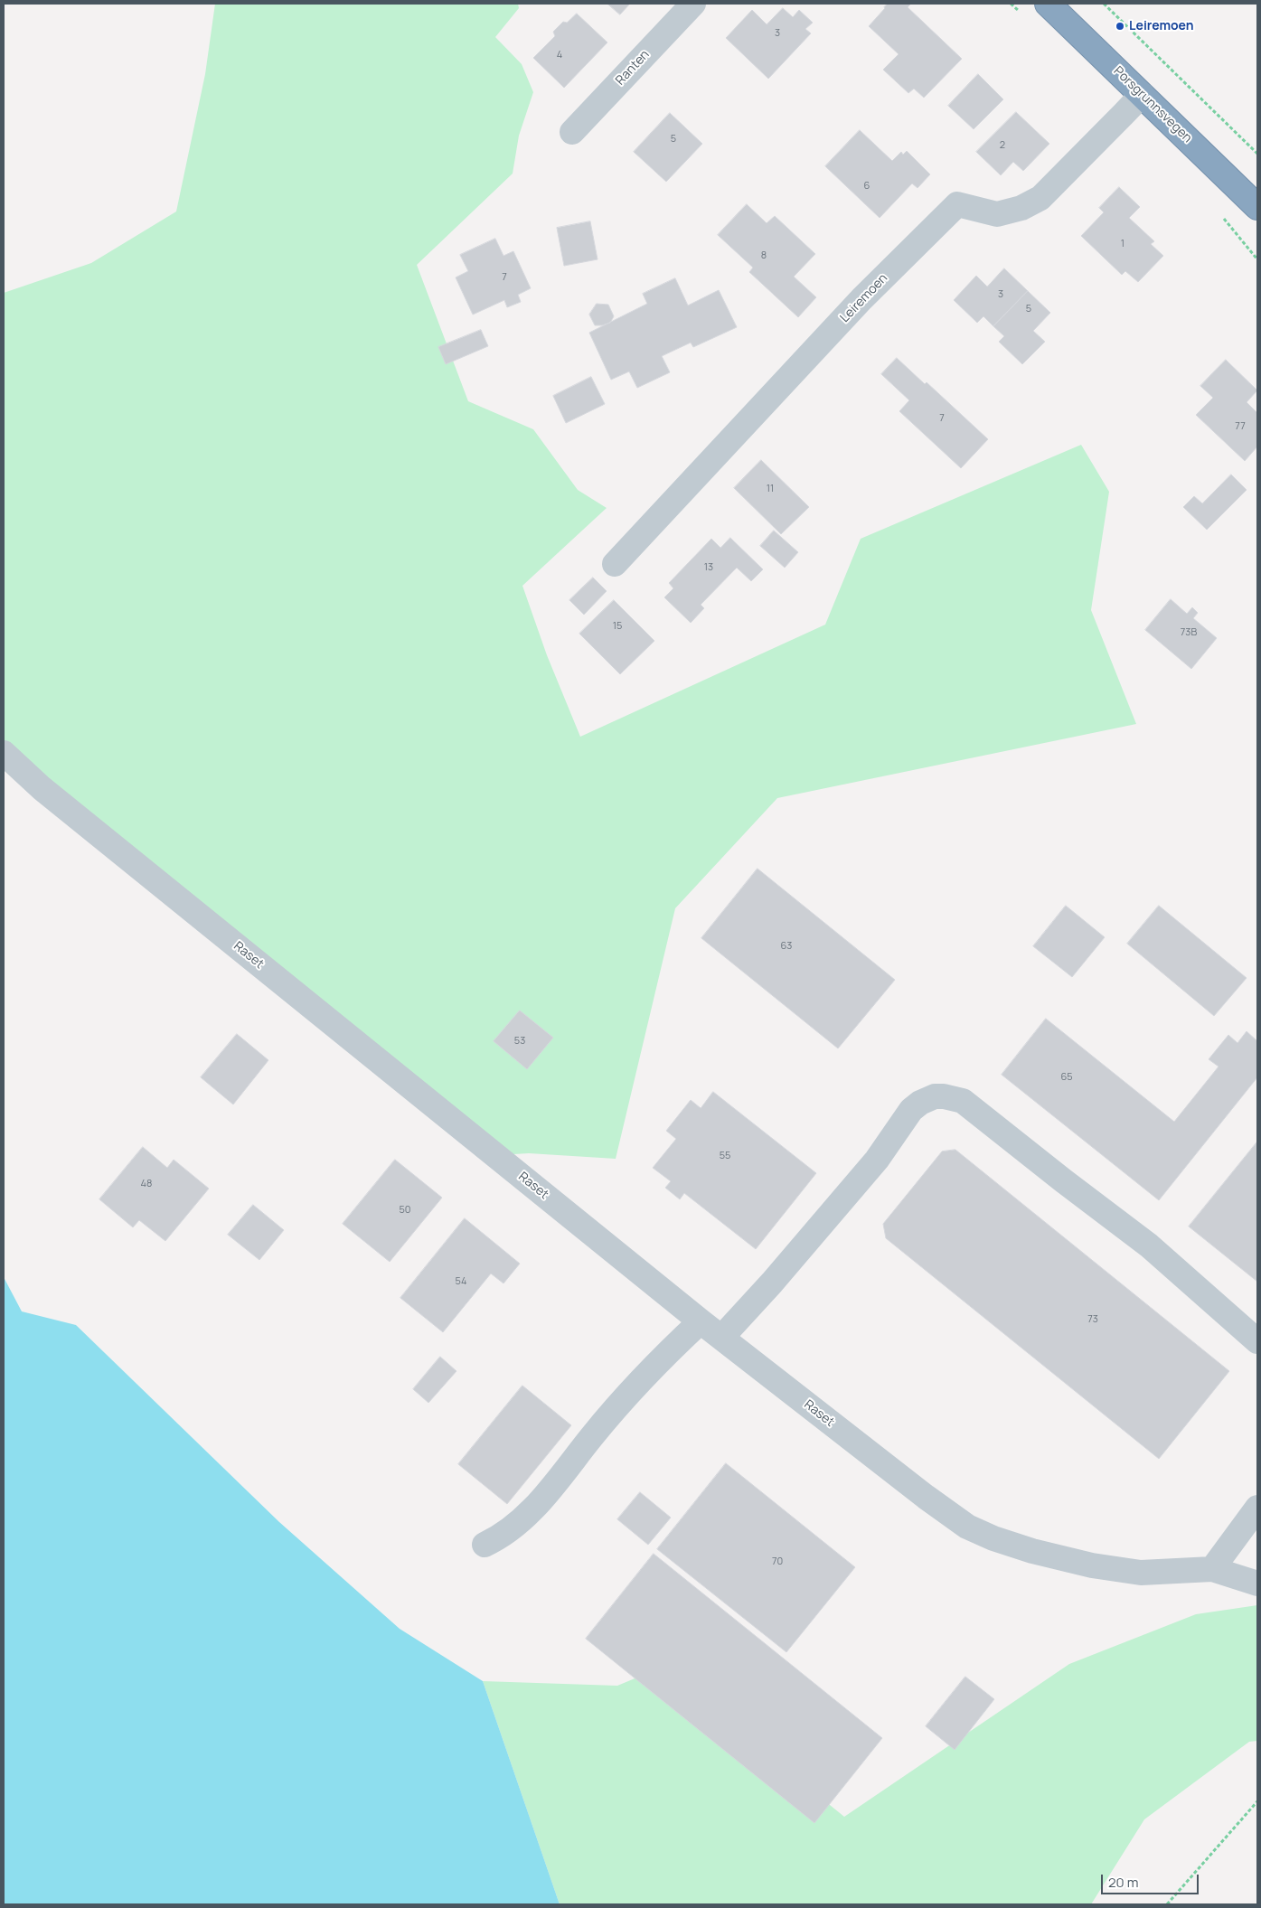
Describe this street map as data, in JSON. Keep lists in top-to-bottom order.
{
  "streets": {
    "highway": ["Porsgrunnsvegen"],
    "street": ["Ranten", "Leiremoen", "Raset"]
  },
  "crossings": [
    ["Porsgrunnsvegen", "Leiremoen"]
  ],
  "places": ["Leiremoen"],
  "house_numbers": [
    "3",
    "4",
    "5",
    "2",
    "6",
    "1",
    "8",
    "7",
    "3",
    "5",
    "7",
    "77",
    "11",
    "13",
    "15",
    "73B",
    "63",
    "53",
    "65",
    "55",
    "48",
    "50",
    "54",
    "73",
    "70"
  ],
  "scale_bar": "20 m"
}
